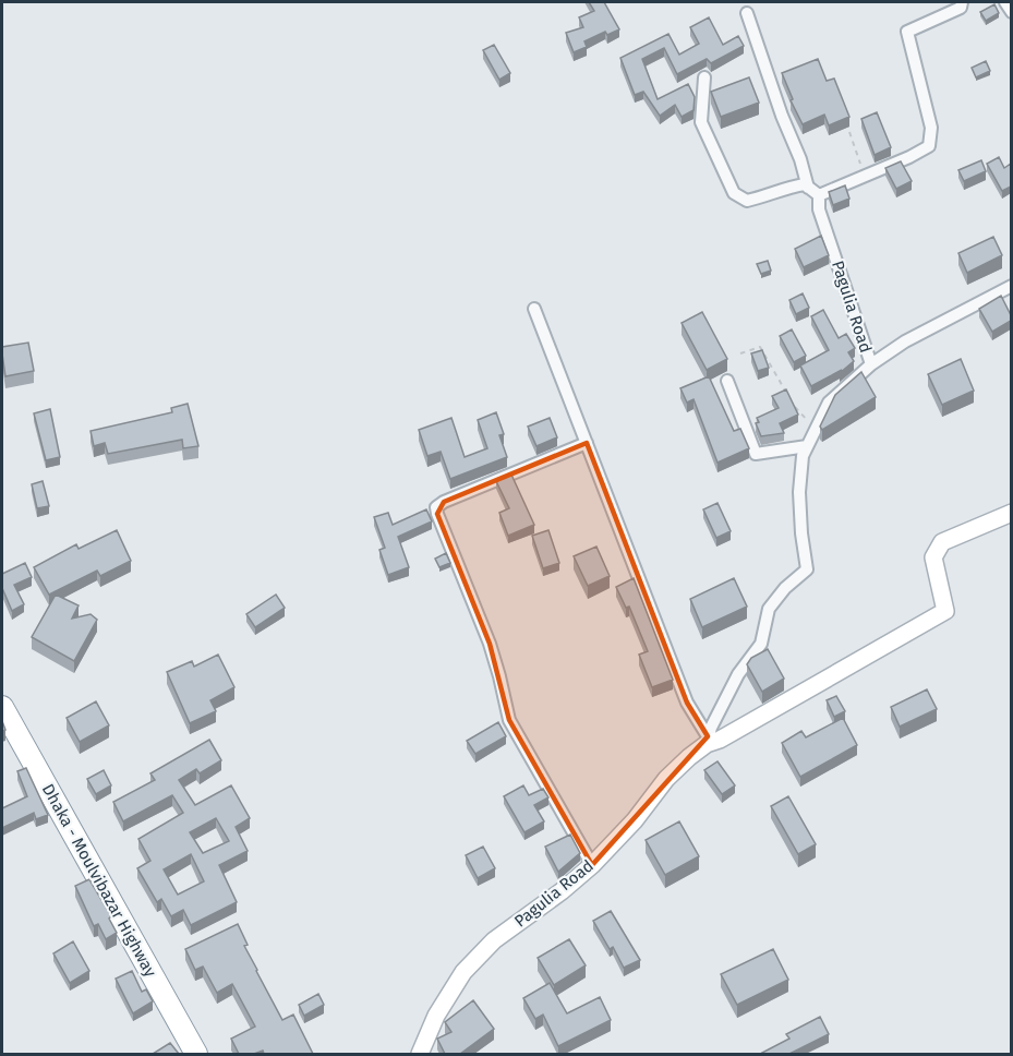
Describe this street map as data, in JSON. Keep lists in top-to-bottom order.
{
  "streets": {
    "highway": ["Dhaka - Moulvibazar Highway"],
    "street": ["Pagulia Road"]
  }
}
